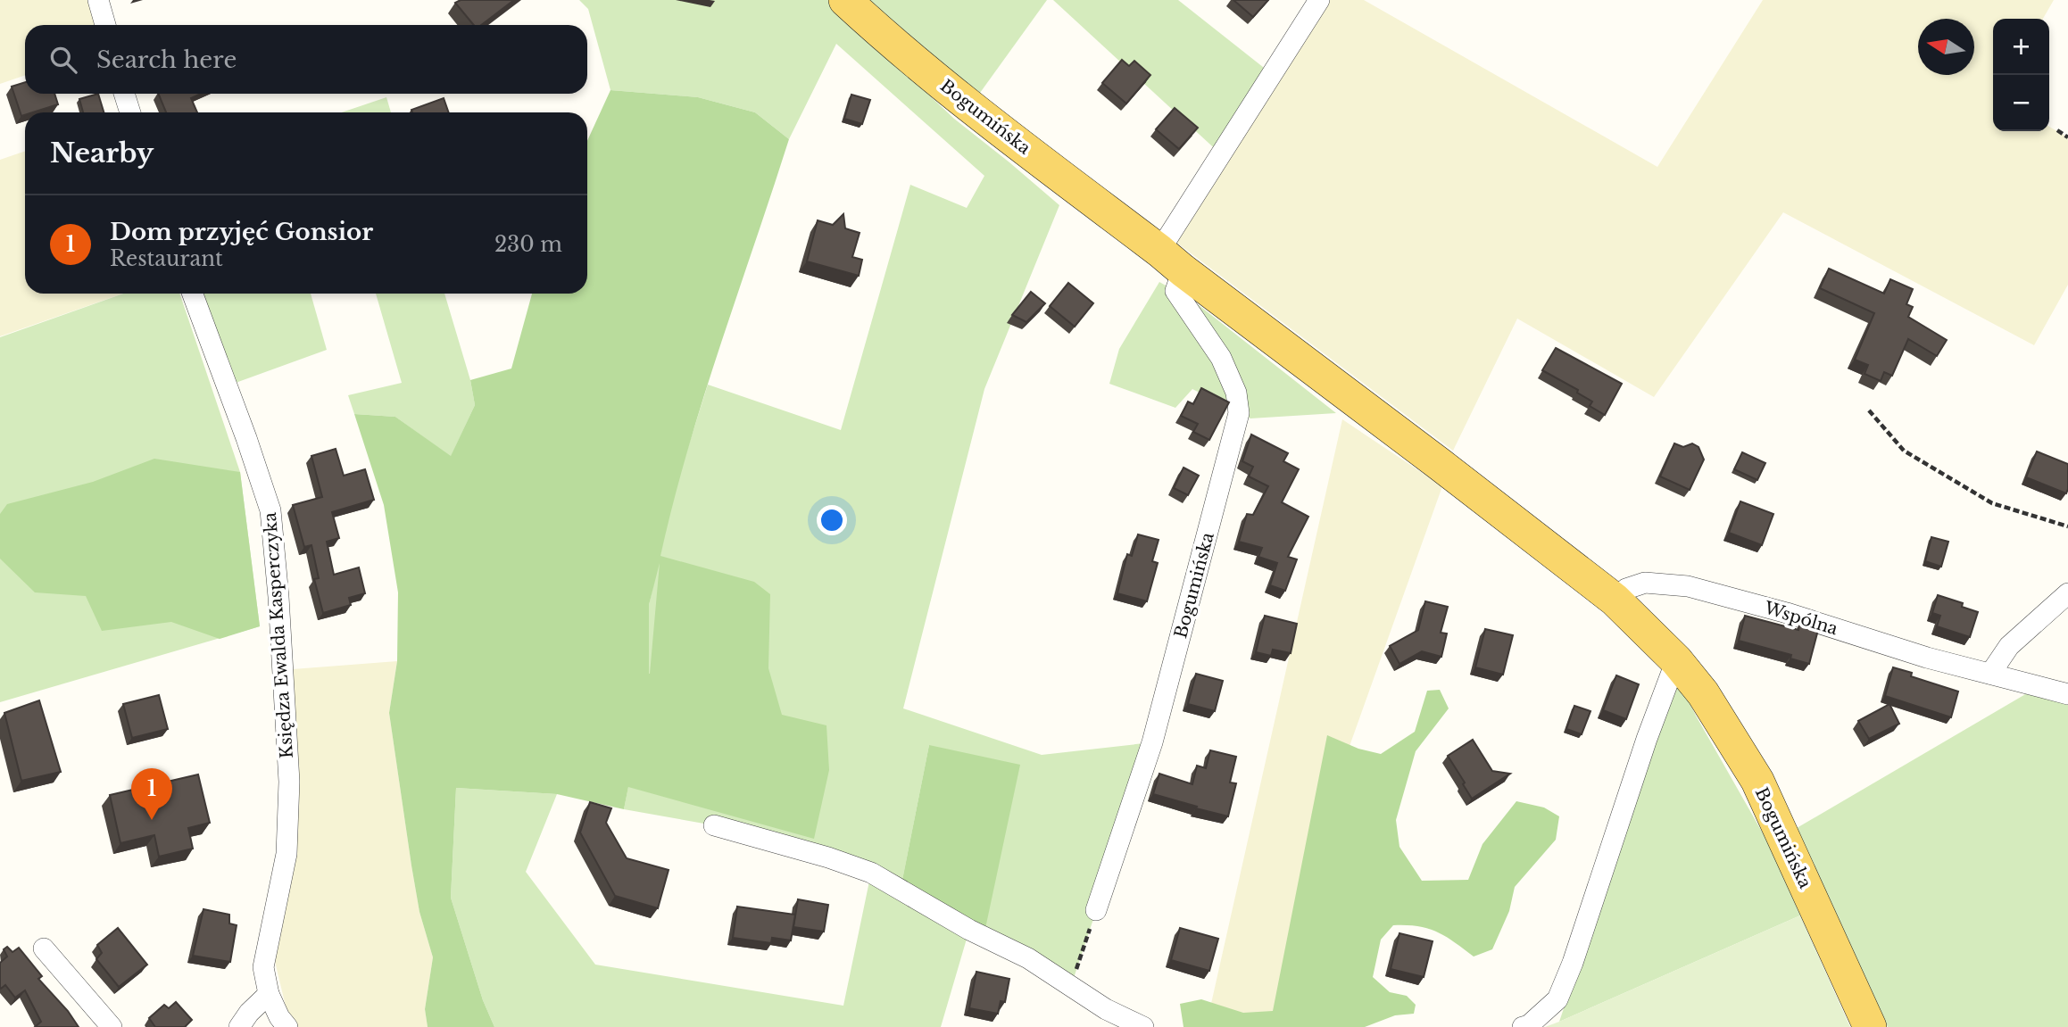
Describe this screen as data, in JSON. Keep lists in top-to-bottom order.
{
  "streets": {
    "main road": ["Bogumińska"],
    "street": ["Wspólna", "Księdza Ewalda Kasperczyka"]
  },
  "crossings": [
    ["Bogumińska", "Wspólna"]
  ],
  "north": "left",
  "page": {
    "map_buttons": ["+", "−"],
    "search": "Search here",
    "heading": "Nearby",
    "list": [
      {
        "mark": "1",
        "name": "Dom przyjęć Gonsior",
        "note": "Restaurant",
        "value": "230 m"
      }
    ],
    "pins": "1"
  }
}
